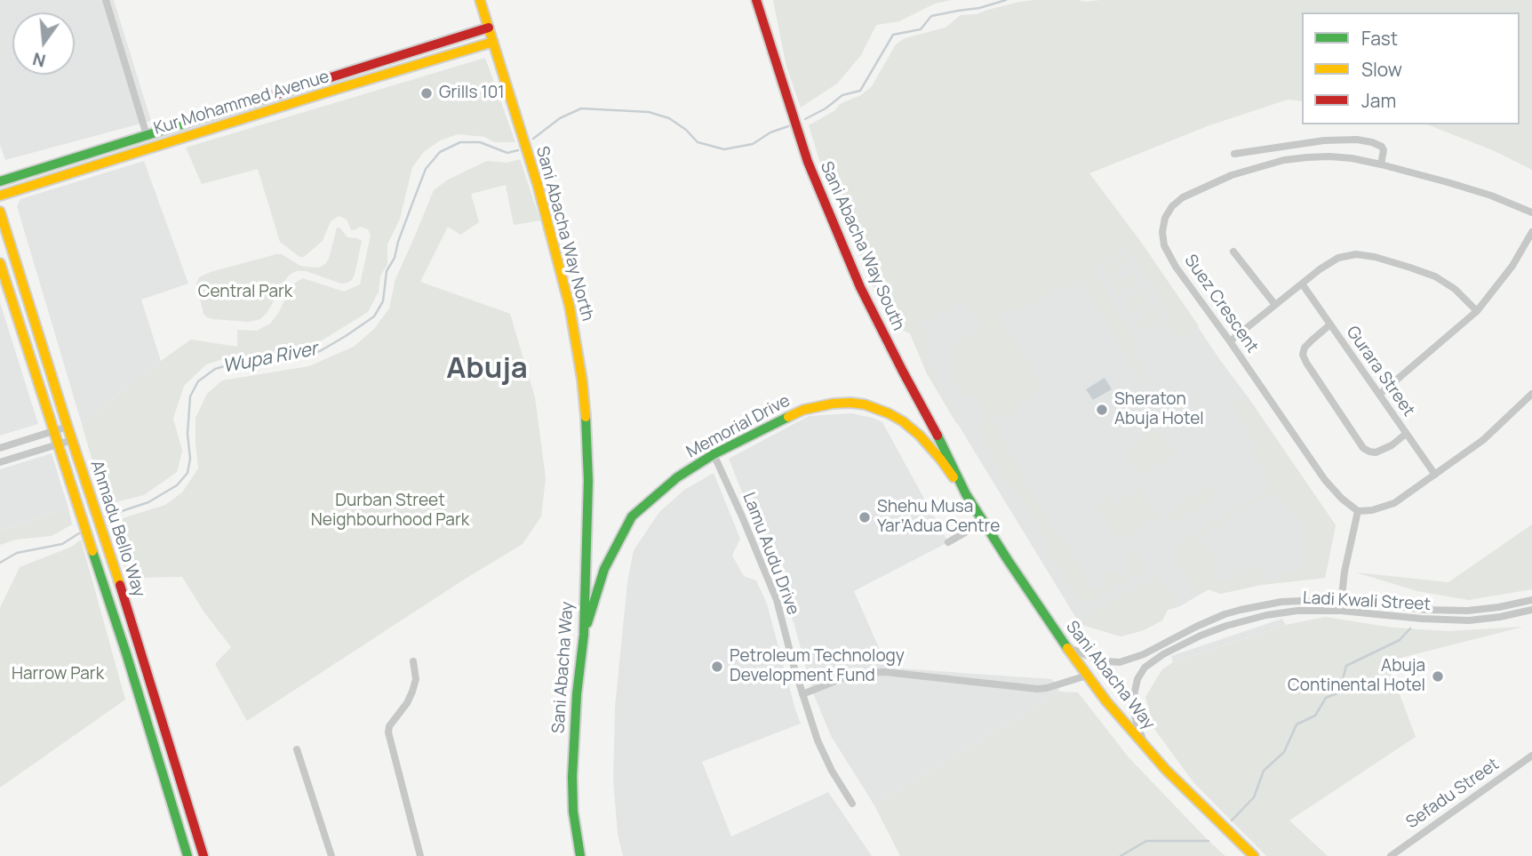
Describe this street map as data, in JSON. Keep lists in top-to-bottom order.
{
  "streets": {
    "main road": [
      "Kur Mohammed Avenue",
      "Sani Abacha Way North",
      "Sani Abacha Way South",
      "Memorial Drive",
      "Ahmadu Bello Way",
      "Sani Abacha Way"
    ],
    "street": [
      "Suez Crescent",
      "Gurara Street",
      "Lamu Audu Drive",
      "Ladi Kwali Street",
      "Sefadu Street"
    ]
  },
  "crossings": [
    ["Kur Mohammed Avenue", "Sani Abacha Way North"],
    ["Sani Abacha Way North", "Sani Abacha Way"],
    ["Sani Abacha Way South", "Memorial Drive"],
    ["Sani Abacha Way South", "Sani Abacha Way"],
    ["Memorial Drive", "Lamu Audu Drive"],
    ["Memorial Drive", "Sani Abacha Way"],
    ["Ladi Kwali Street", "Sani Abacha Way"]
  ],
  "districts": ["Abuja"],
  "water": ["Wupa River"],
  "parks": ["Central Park", "Durban Street Neighbourhood Park", "Harrow Park"],
  "places": [
    "Grills 101",
    "Sheraton Abuja Hotel",
    "Shehu Musa Yar’Adua Centre",
    "Petroleum Technology Development Fund",
    "Abuja Continental Hotel"
  ],
  "legend": ["Fast", "Slow", "Jam"],
  "north": "bottom"
}
